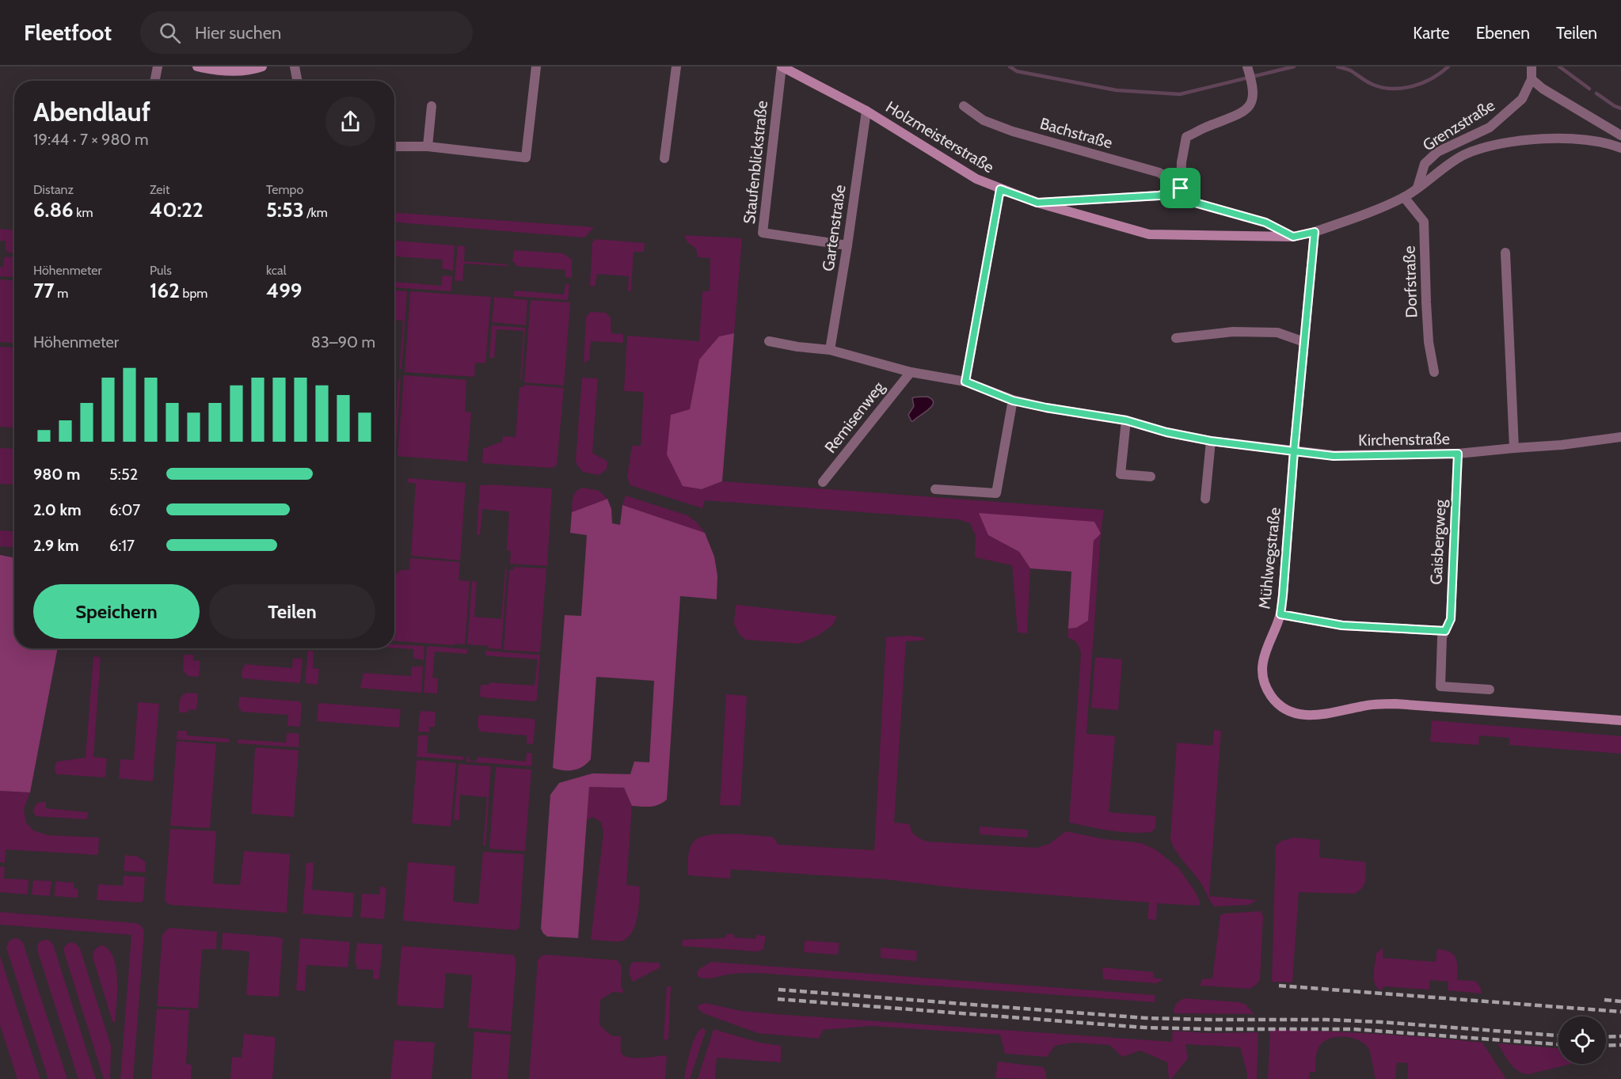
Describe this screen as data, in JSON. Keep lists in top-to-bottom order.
{
  "streets": {
    "street": [
      "Grenzstraße",
      "Bachstraße",
      "Holzmeisterstraße",
      "Staufenblickstraße",
      "Gartenstraße",
      "Dorfstraße",
      "Remisenweg",
      "Kirchenstraße",
      "Gaisbergweg",
      "Mühlwegstraße"
    ]
  },
  "crossings": [
    ["Bachstraße", "Holzmeisterstraße"],
    ["Holzmeisterstraße", "Staufenblickstraße"],
    ["Holzmeisterstraße", "Gartenstraße"],
    ["Holzmeisterstraße", "Mühlwegstraße"],
    ["Staufenblickstraße", "Gartenstraße"],
    ["Kirchenstraße", "Gaisbergweg"],
    ["Kirchenstraße", "Mühlwegstraße"]
  ],
  "page": {
    "header": "Fleetfoot",
    "search": "Hier suchen",
    "nav": ["Karte", "Ebenen", "Teilen"],
    "heading": ["Abendlauf", "19:44 · 7 × 980 m"],
    "stats": [
      ["Distanz", "6.86 km"],
      ["Zeit", "40:22"],
      ["Tempo", "5:53 /km"],
      ["Höhenmeter", "77 m"],
      ["Puls", "162 bpm"],
      ["kcal", "499"]
    ],
    "chart": ["Höhenmeter", "83–90 m"],
    "list": [
      {
        "name": "980 m",
        "note": "5:52"
      },
      {
        "name": "2.0 km",
        "note": "6:07"
      },
      {
        "name": "2.9 km",
        "note": "6:17"
      }
    ],
    "buttons": ["Speichern", "Teilen"]
  }
}
